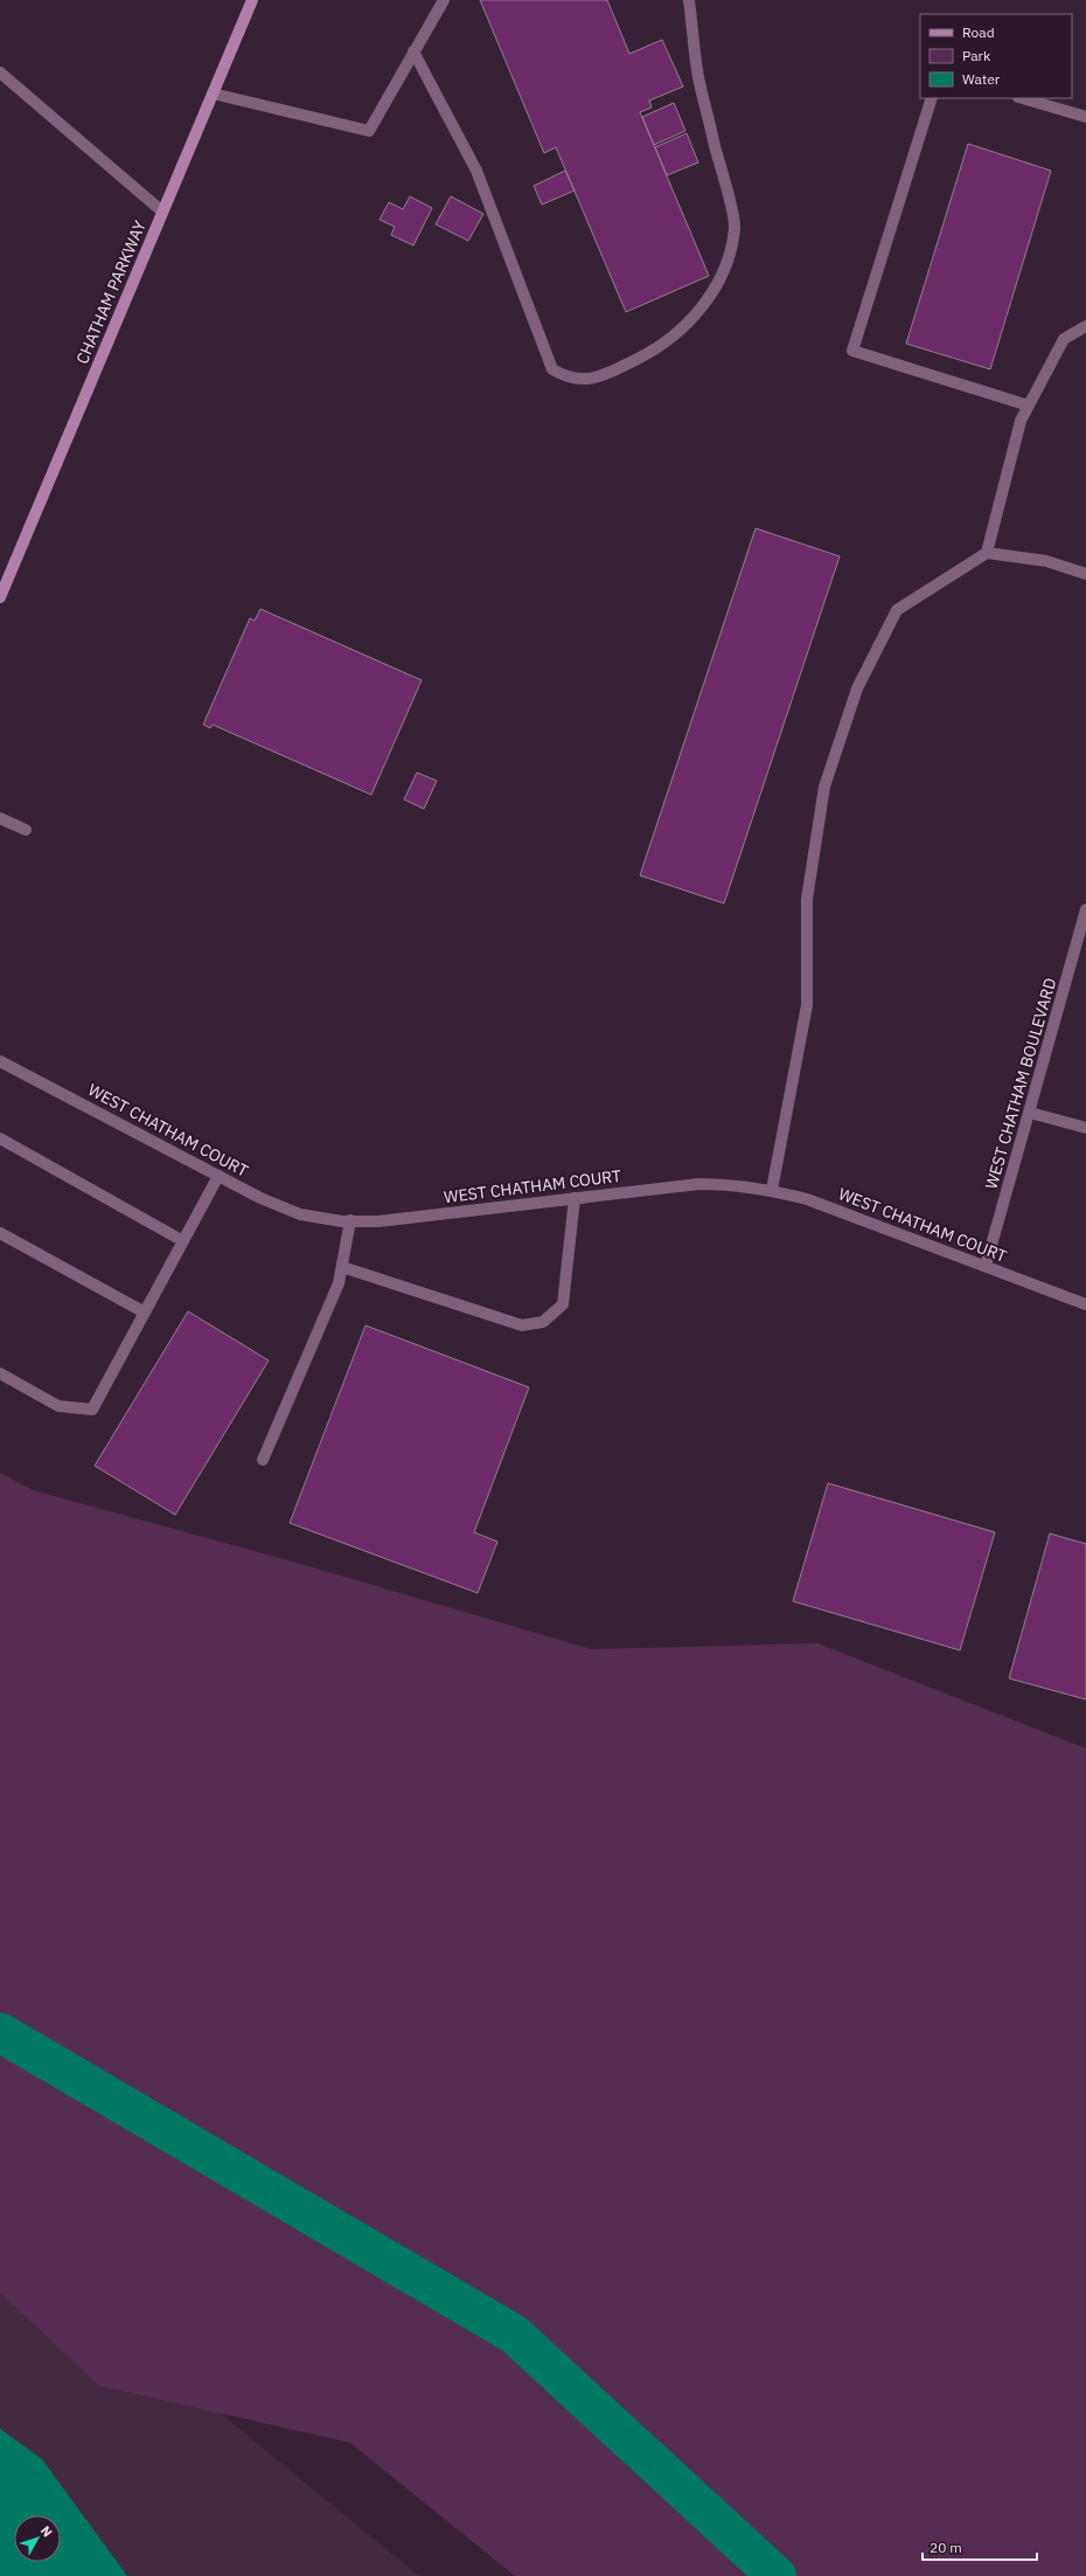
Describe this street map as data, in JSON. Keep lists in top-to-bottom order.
{
  "streets": {
    "main road": ["CHATHAM PARKWAY"],
    "street": ["WEST CHATHAM BOULEVARD", "WEST CHATHAM COURT"]
  },
  "crossings": [
    ["WEST CHATHAM BOULEVARD", "WEST CHATHAM COURT"]
  ],
  "legend": ["Road", "Park", "Water"],
  "scale_bar": "20 m",
  "north": "top right"
}
